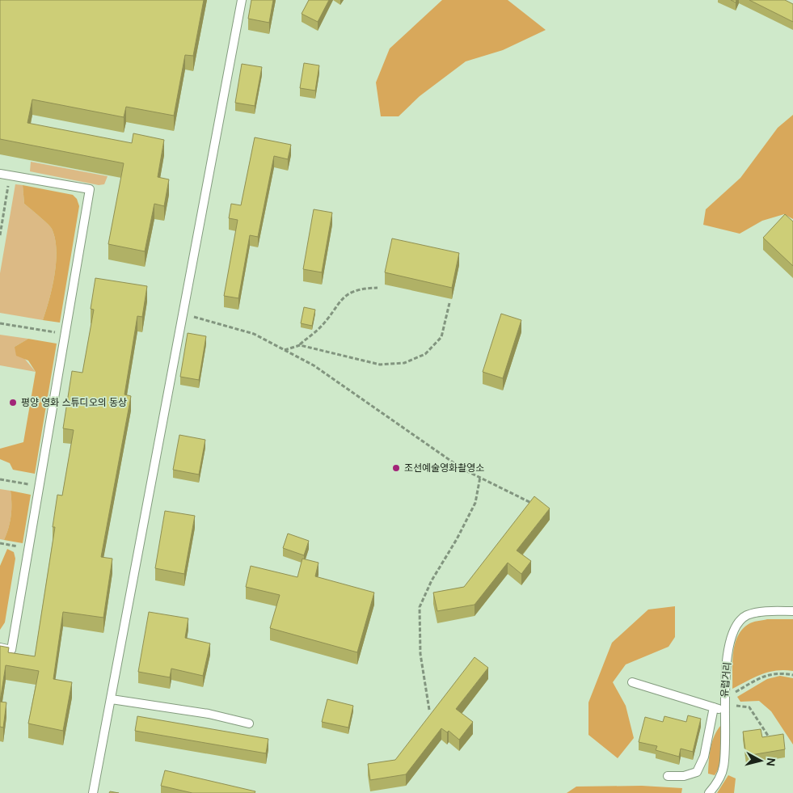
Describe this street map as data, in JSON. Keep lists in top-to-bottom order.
{
  "streets": {
    "lane": ["유럽거리"]
  },
  "places": ["평양 영화 스튜디오의 동상", "조선예술영화촬영소"],
  "north": "right"
}
